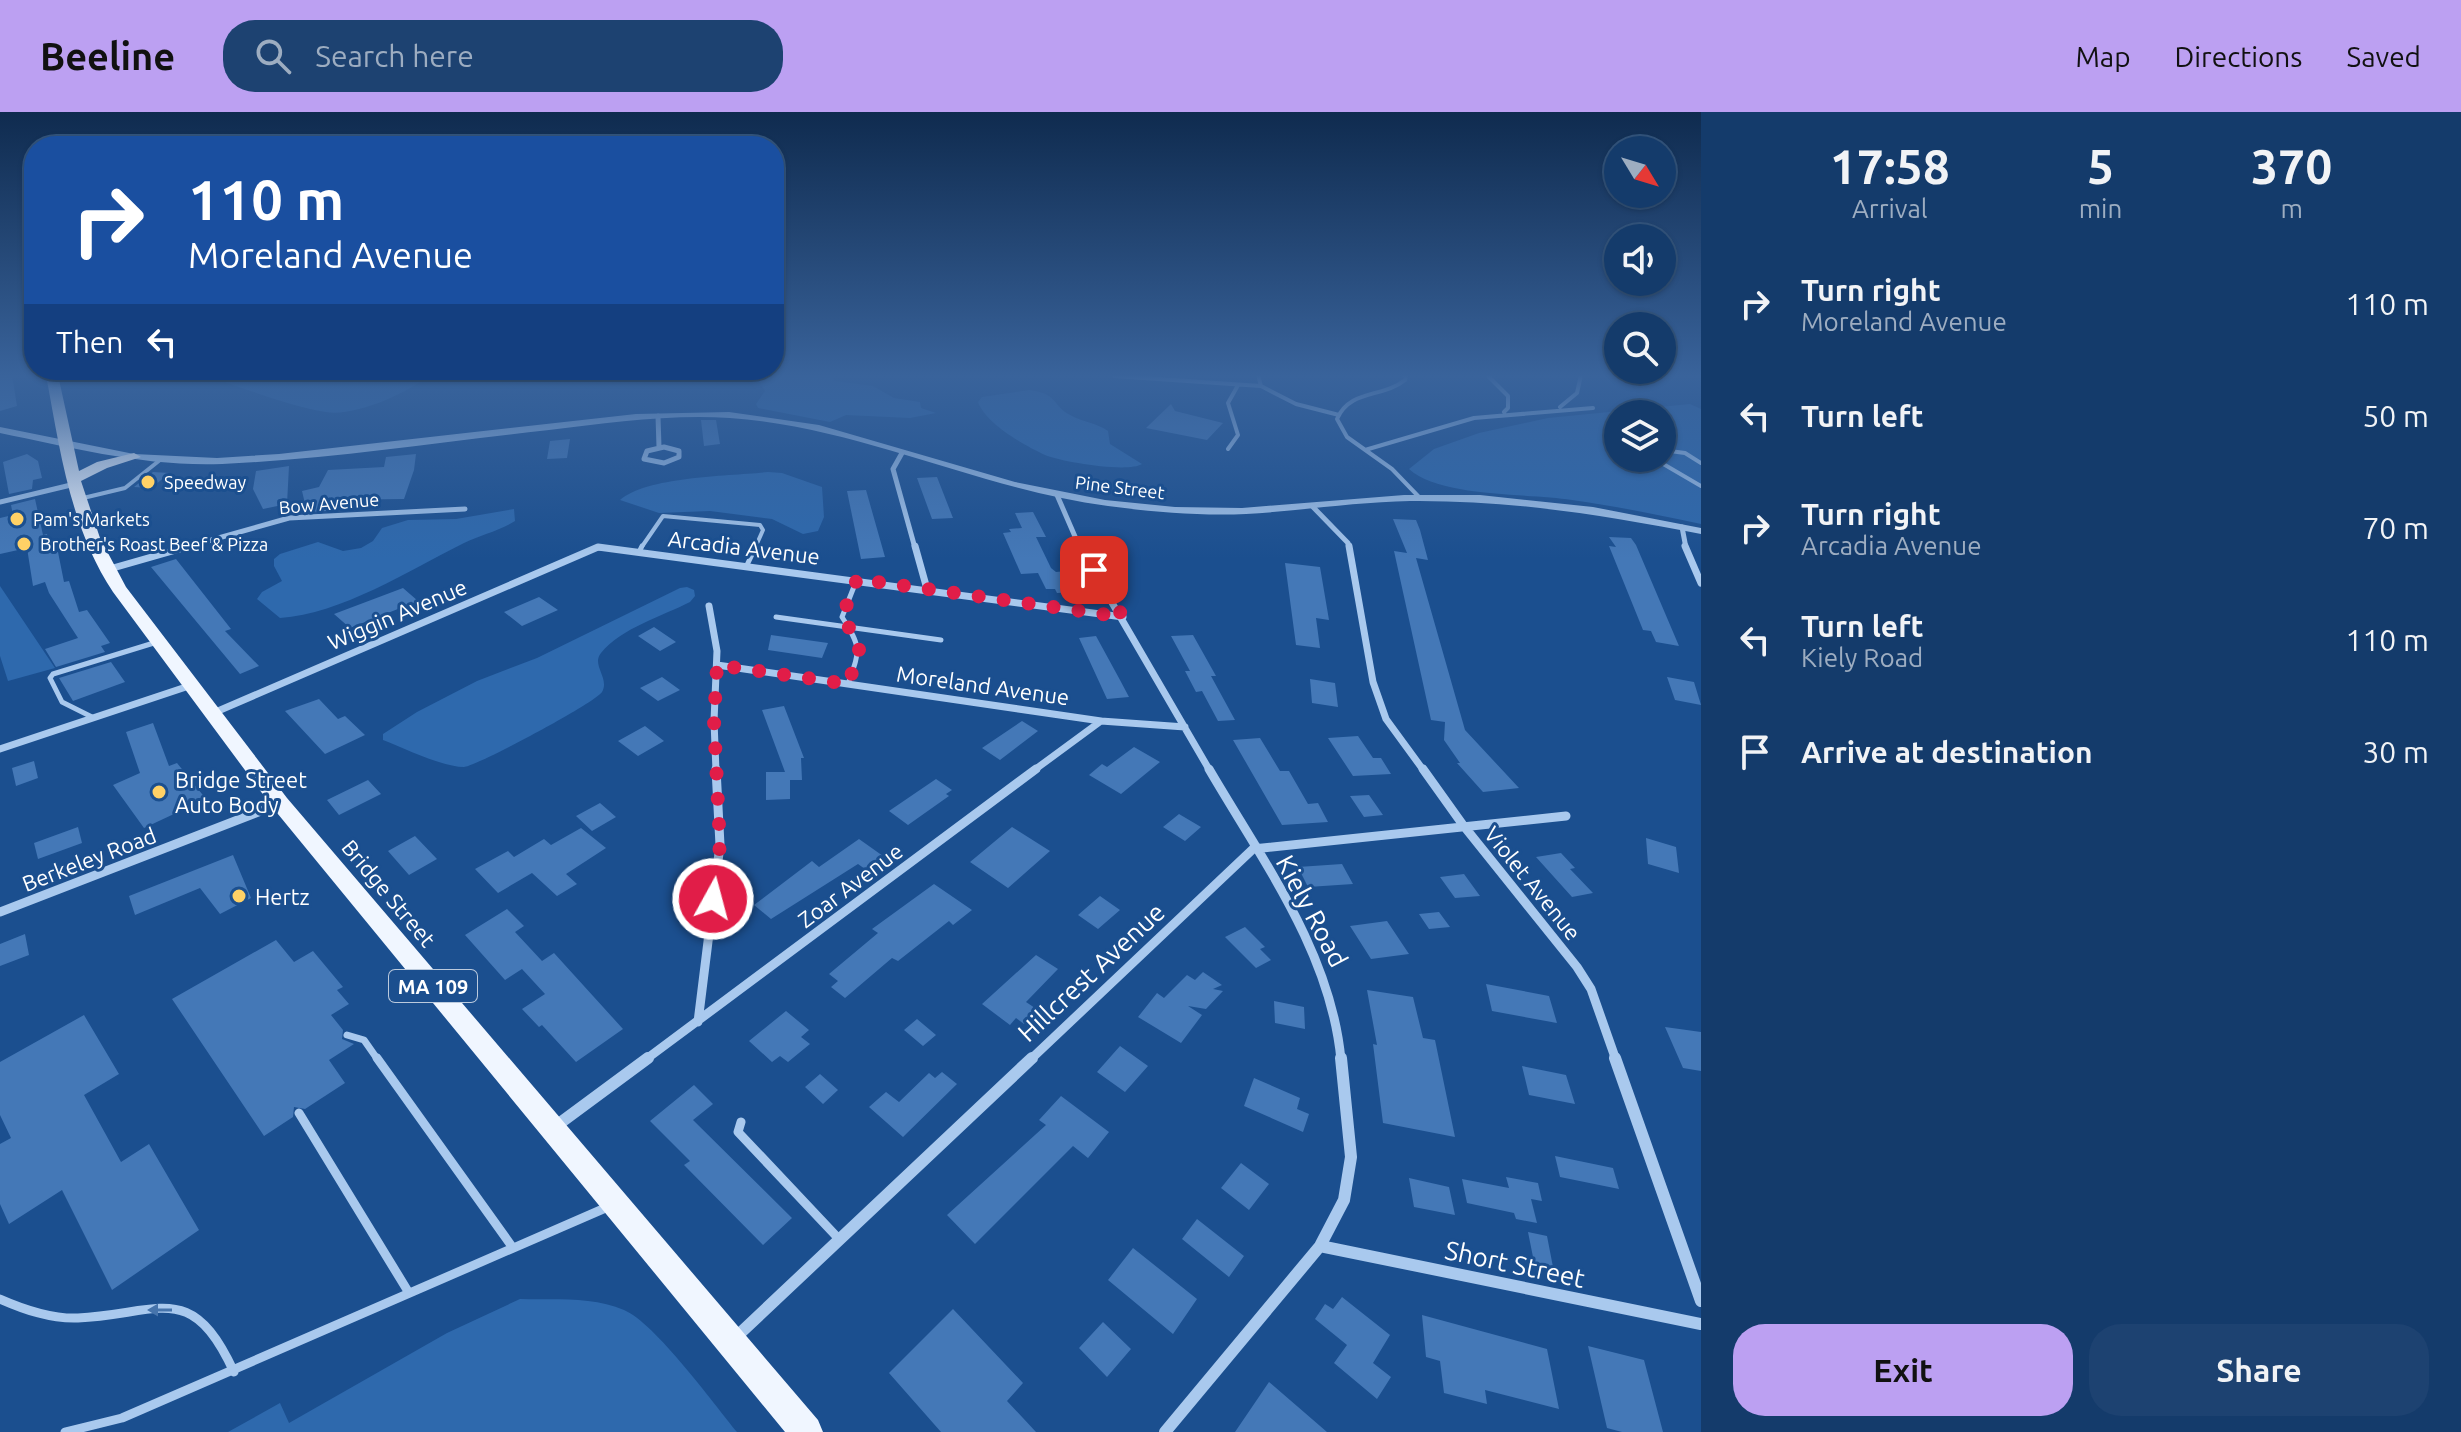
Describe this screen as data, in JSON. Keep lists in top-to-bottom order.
{
  "streets": {
    "main road": ["Bridge Street", "MA 109"],
    "street": [
      "Pine Street",
      "Bow Avenue",
      "Arcadia Avenue",
      "Wiggin Avenue",
      "Moreland Avenue",
      "Berkeley Road",
      "Violet Avenue",
      "Zoar Avenue",
      "Kiely Road",
      "Hillcrest Avenue",
      "Short Street"
    ]
  },
  "crossings": [
    ["Pine Street", "Violet Avenue"],
    ["Pine Street", "Bridge Street"],
    ["Pine Street", "Kiely Road"],
    ["Bow Avenue", "Bridge Street"],
    ["Arcadia Avenue", "Wiggin Avenue"],
    ["Arcadia Avenue", "Kiely Road"],
    ["Wiggin Avenue", "Bridge Street"],
    ["Moreland Avenue", "Zoar Avenue"],
    ["Berkeley Road", "Bridge Street"],
    ["Zoar Avenue", "Bridge Street"],
    ["Bridge Street", "Hillcrest Avenue"],
    ["Kiely Road", "Hillcrest Avenue"],
    ["Kiely Road", "Short Street"]
  ],
  "places": [
    "Speedway",
    "Pam's Markets",
    "Brother's Roast Beef & Pizza",
    "Bridge Street Auto Body",
    "Hertz"
  ],
  "north": "bottom right",
  "page": {
    "header": "Beeline",
    "search": "Search here",
    "nav": ["Map", "Directions", "Saved"],
    "eta": [
      "17:58",
      "Arrival",
      "5",
      "min",
      "370",
      "m"
    ],
    "turn": ["110 m", "Moreland Avenue"],
    "list": [
      {
        "name": "Turn right",
        "note": "Moreland Avenue",
        "value": "110 m"
      },
      {
        "name": "Turn left",
        "value": "50 m"
      },
      {
        "name": "Turn right",
        "note": "Arcadia Avenue",
        "value": "70 m"
      },
      {
        "name": "Turn left",
        "note": "Kiely Road",
        "value": "110 m"
      },
      {
        "name": "Arrive at destination",
        "value": "30 m"
      }
    ],
    "then": "Then",
    "buttons": ["Exit", "Share"]
  }
}
